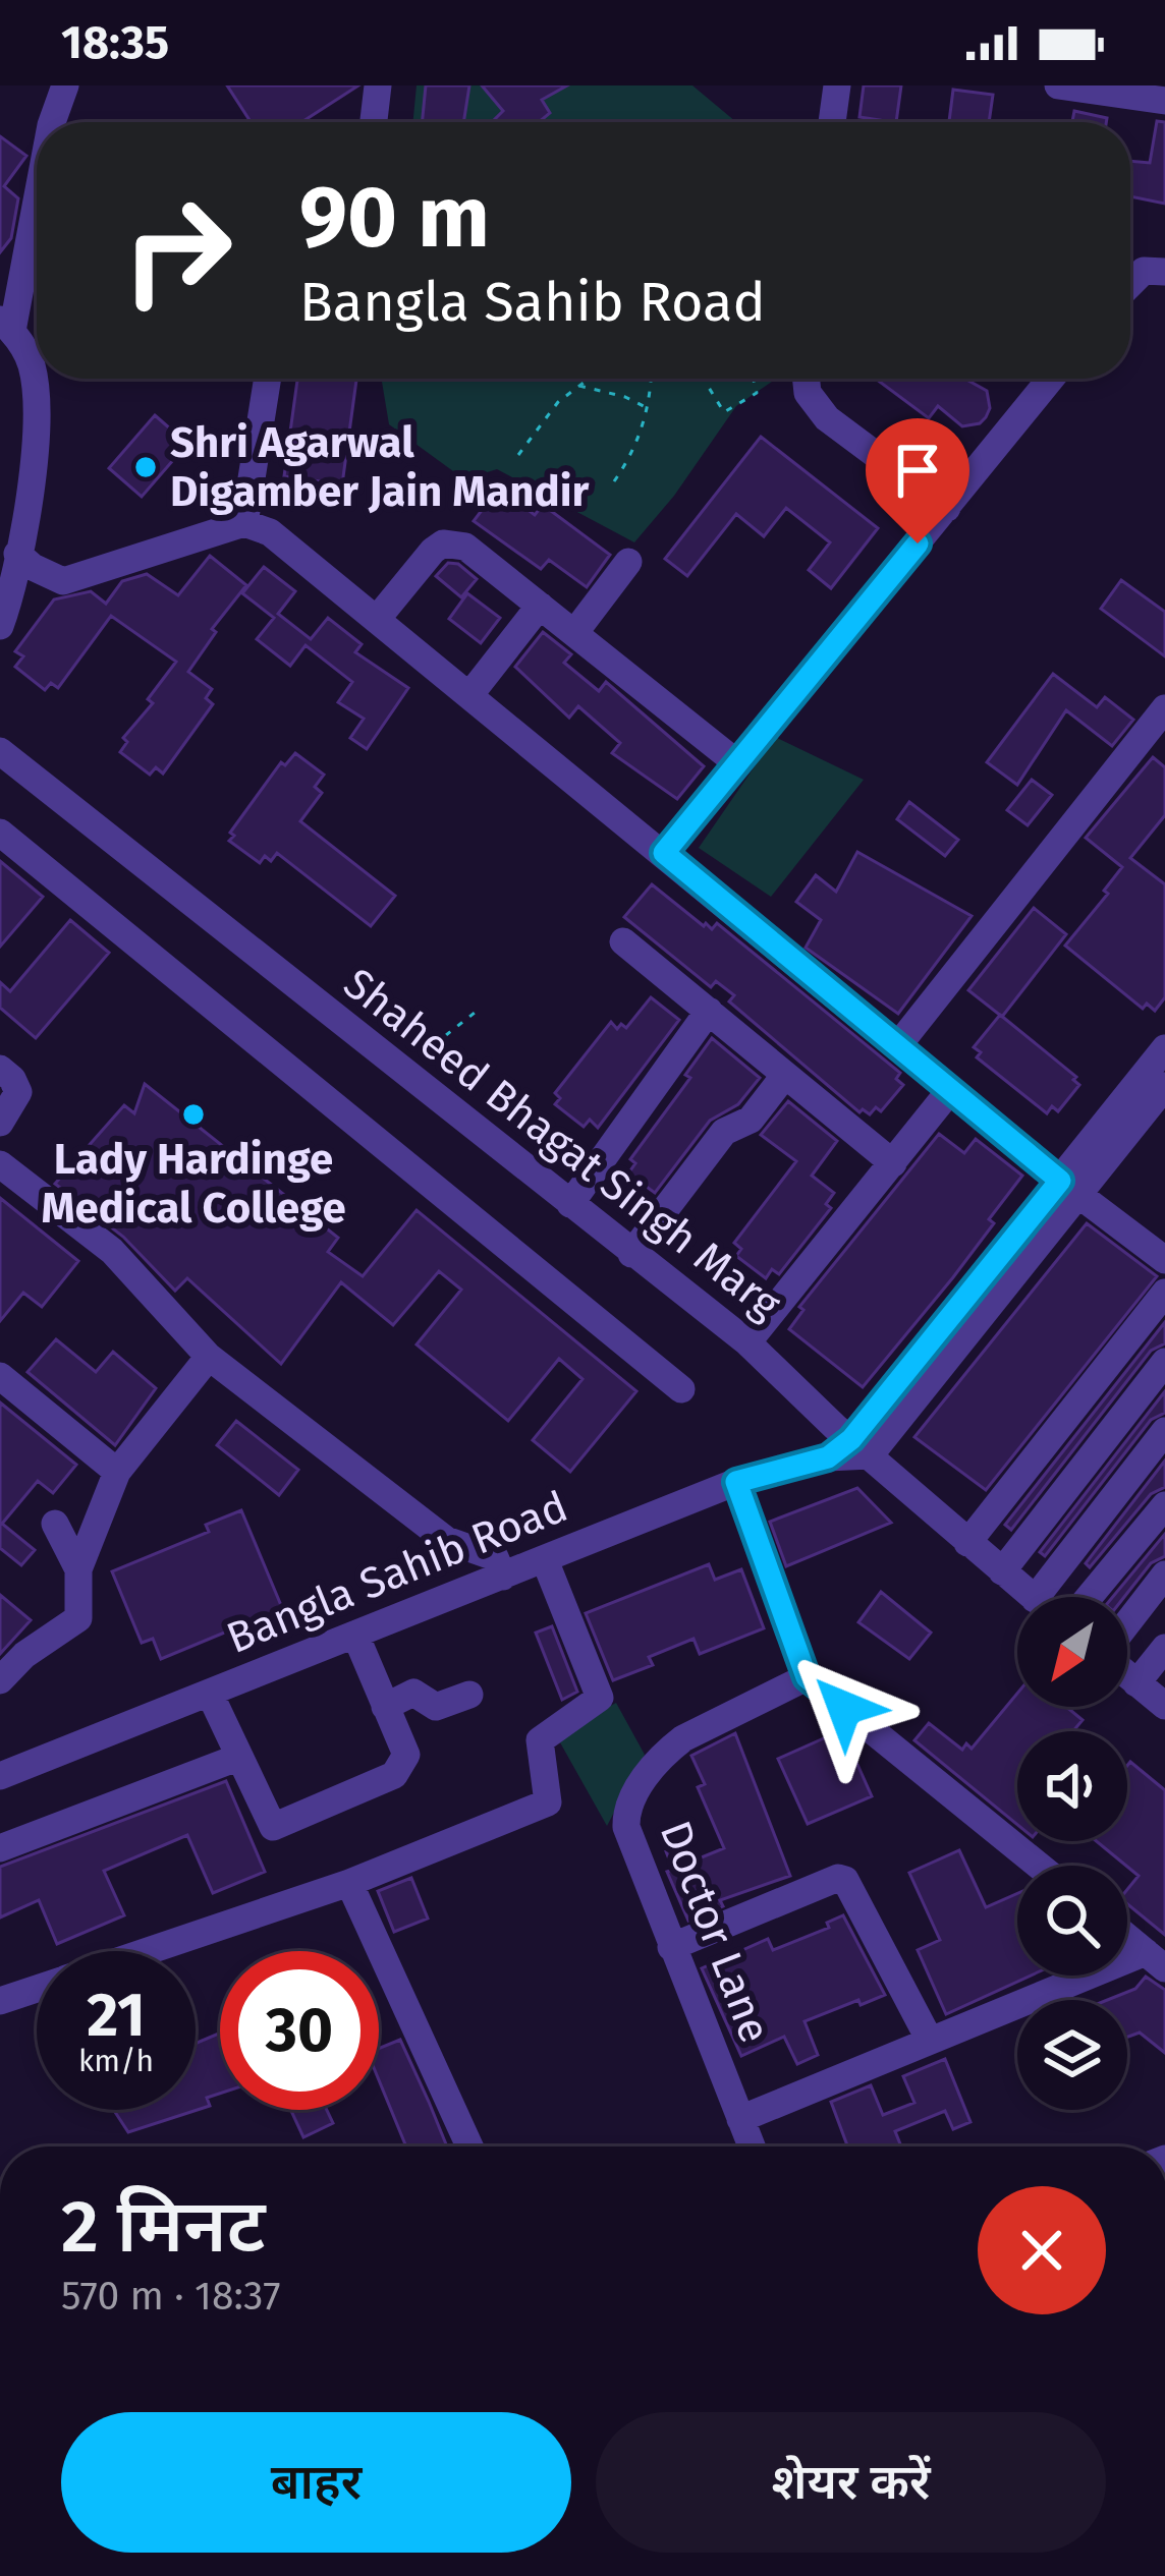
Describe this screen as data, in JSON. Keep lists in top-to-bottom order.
{
  "streets": {
    "street": ["Shaheed Bhagat Singh Marg", "Bangla Sahib Road", "Doctor Lane"]
  },
  "crossings": [
    ["Shaheed Bhagat Singh Marg", "Bangla Sahib Road"]
  ],
  "places": ["Shri Agarwal Digamber Jain Mandir", "Lady Hardinge Medical College"],
  "north": "bottom left",
  "page": {
    "status": "18:35",
    "turn": ["90 m", "Bangla Sahib Road"],
    "speed": "21 km/h",
    "limit": "30",
    "heading": ["2 मिनट", "570 m · 18:37"],
    "buttons": ["बाहर", "शेयर करें"]
  }
}
